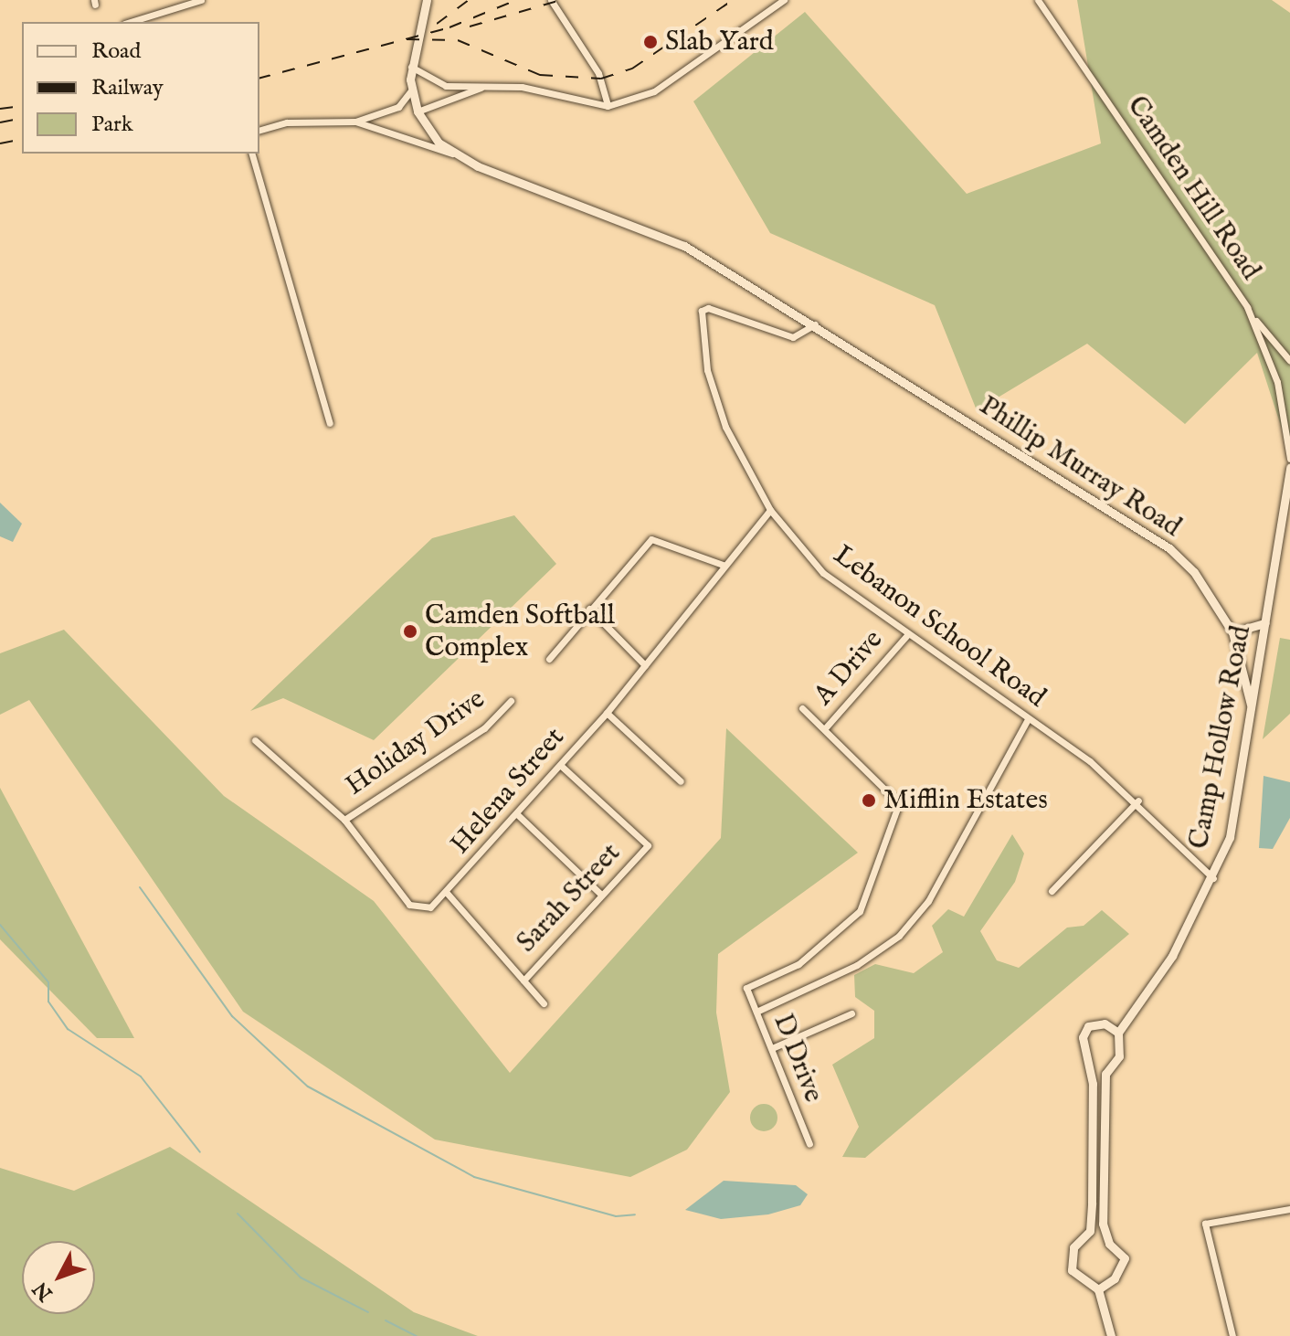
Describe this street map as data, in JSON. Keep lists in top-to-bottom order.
{
  "streets": {
    "main road": ["Phillip Murray Road", "Camp Hollow Road"],
    "street": [
      "Camden Hill Road",
      "Lebanon School Road",
      "A Drive",
      "Holiday Drive",
      "Helena Street",
      "Sarah Street",
      "D Drive"
    ]
  },
  "crossings": [
    ["Phillip Murray Road", "Lebanon School Road"],
    ["Phillip Murray Road", "Camp Hollow Road"],
    ["Lebanon School Road", "A Drive"],
    ["Lebanon School Road", "Camp Hollow Road"],
    ["Lebanon School Road", "Helena Street"],
    ["A Drive", "D Drive"],
    ["Holiday Drive", "Helena Street"],
    ["Helena Street", "Sarah Street"]
  ],
  "places": ["Slab Yard", "Camden Softball Complex", "Mifflin Estates"],
  "legend": ["Road", "Railway", "Park"],
  "north": "bottom left"
}
